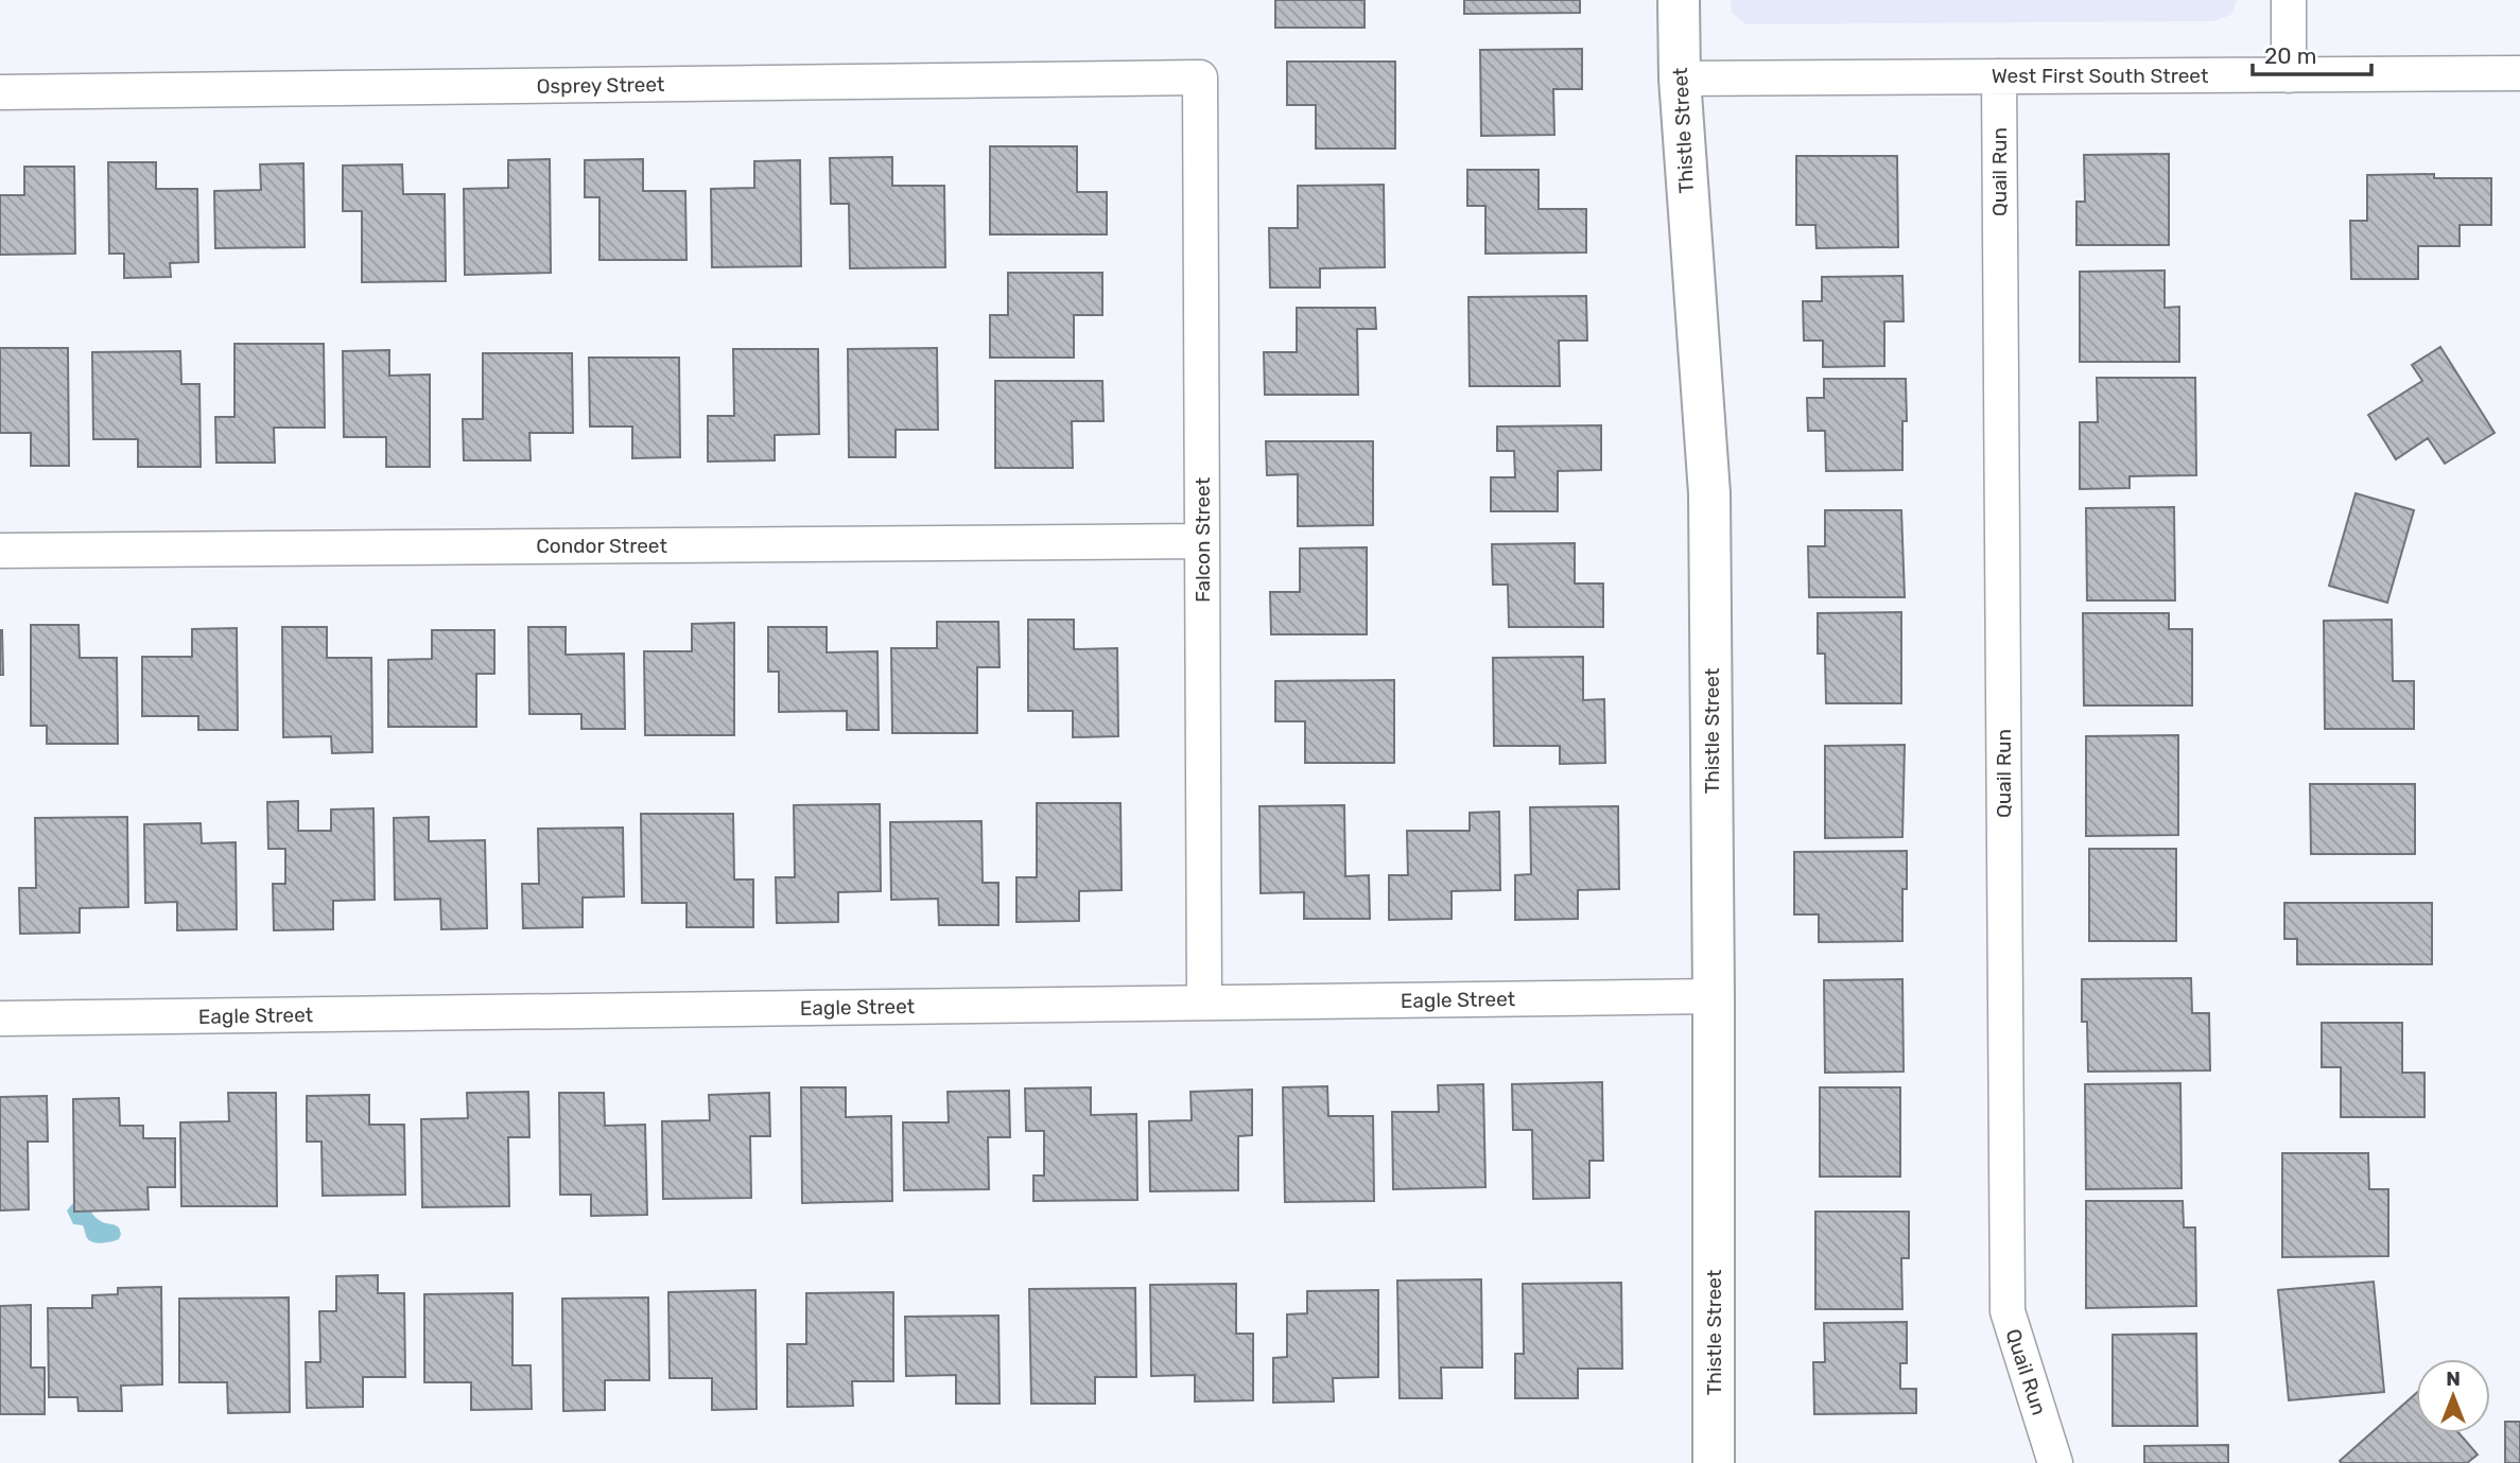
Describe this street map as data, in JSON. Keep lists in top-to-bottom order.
{
  "streets": {
    "street": [
      "West First South Street",
      "Osprey Street",
      "Thistle Street",
      "Quail Run",
      "Falcon Street",
      "Condor Street",
      "Eagle Street"
    ]
  },
  "crossings": [
    ["West First South Street", "Thistle Street"],
    ["West First South Street", "Quail Run"],
    ["Osprey Street", "Falcon Street"],
    ["Thistle Street", "Eagle Street"],
    ["Falcon Street", "Condor Street"],
    ["Falcon Street", "Eagle Street"]
  ],
  "scale_bar": "20 m",
  "north": "top"
}
